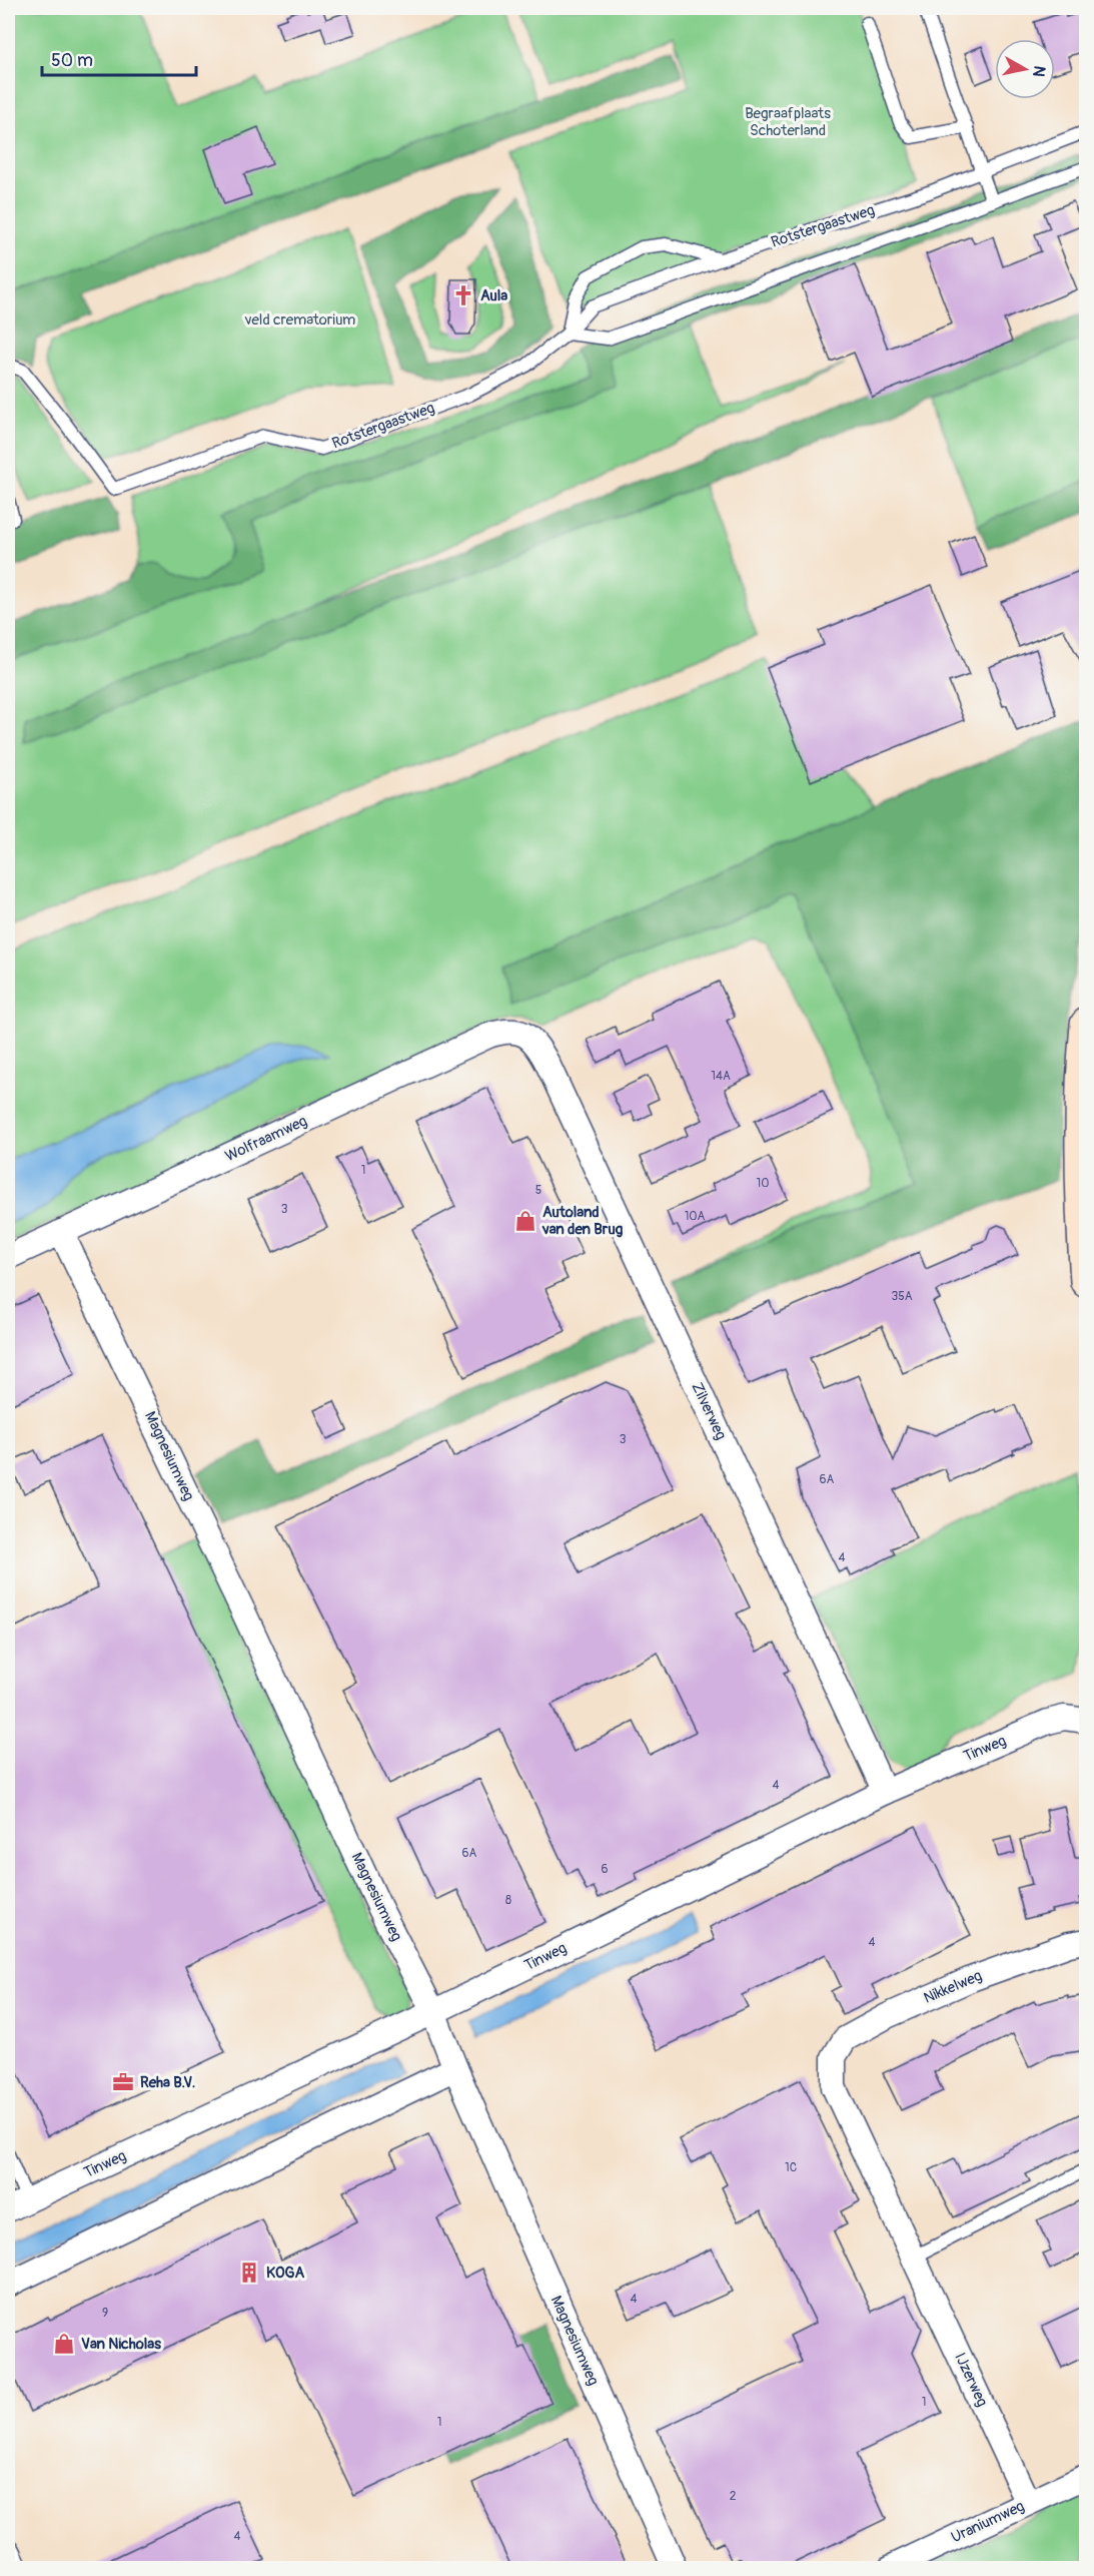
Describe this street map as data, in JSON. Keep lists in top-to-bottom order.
{
  "streets": {
    "street": [
      "Wolfraamweg",
      "Zilverweg",
      "Magnesiumweg",
      "Tinweg",
      "Nikkelweg",
      "IJzerweg",
      "Uraniumweg"
    ],
    "lane": ["Rotstergaastweg"]
  },
  "crossings": [
    ["Wolfraamweg", "Zilverweg"],
    ["Wolfraamweg", "Magnesiumweg"],
    ["Zilverweg", "Tinweg"],
    ["Magnesiumweg", "Tinweg"],
    ["Nikkelweg", "IJzerweg"],
    ["IJzerweg", "Uraniumweg"]
  ],
  "parks": ["Begraafplaats Schoterland", "veld crematorium"],
  "places": {
    "church": ["Aula"],
    "shop": ["Autoland van den Brug", "Van Nicholas"],
    "office": ["Reha B.V."],
    "building": ["KOGA"]
  },
  "house_numbers": [
    "14A",
    "1",
    "10",
    "5",
    "3",
    "10A",
    "35A",
    "3",
    "6A",
    "4",
    "4",
    "6A",
    "6",
    "8",
    "4",
    "1C",
    "4",
    "9",
    "1",
    "1",
    "2",
    "4"
  ],
  "scale_bar": "50 m",
  "north": "right"
}
